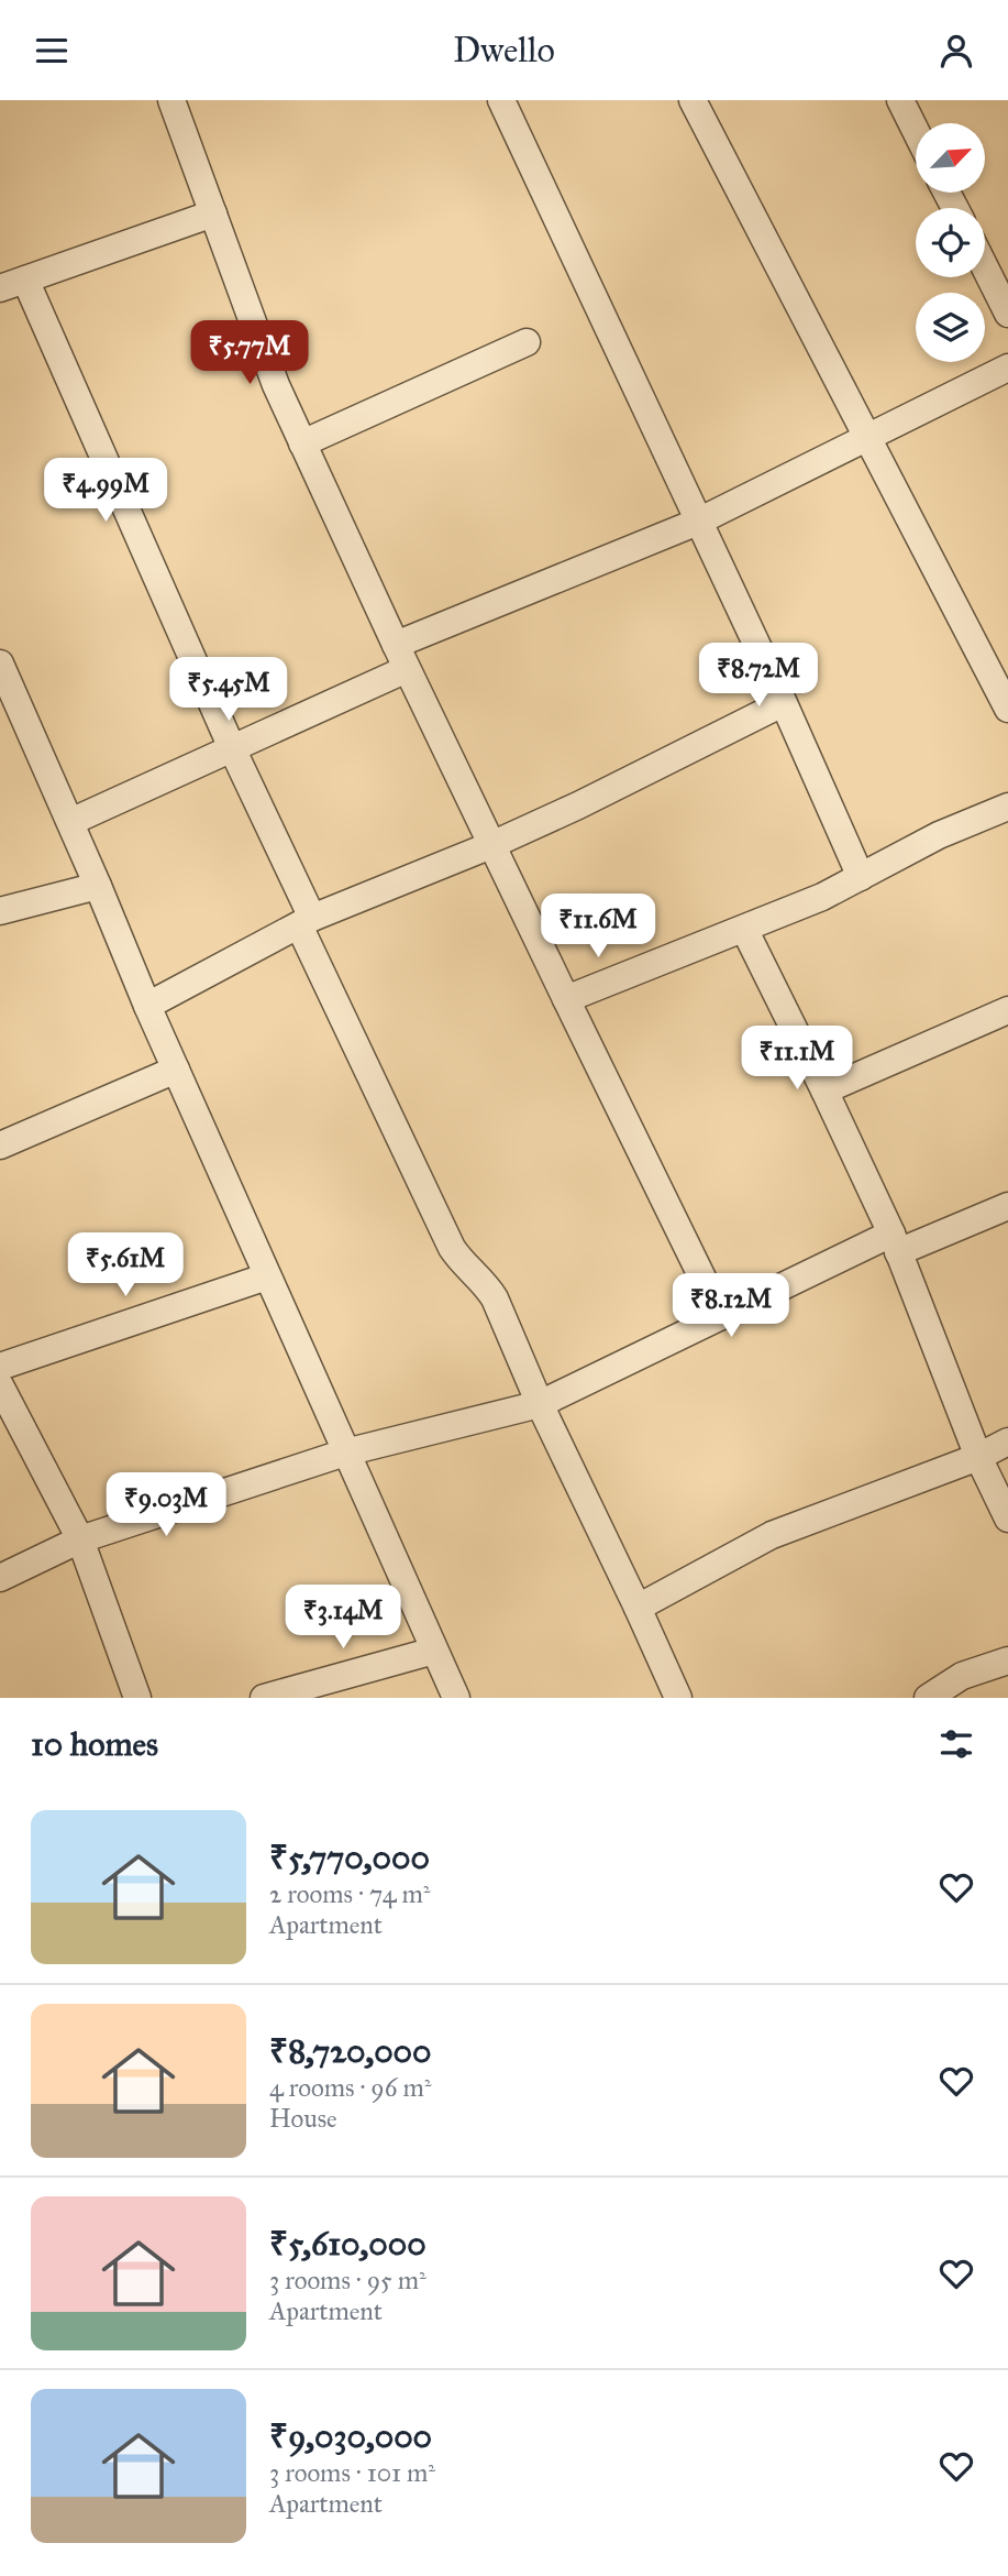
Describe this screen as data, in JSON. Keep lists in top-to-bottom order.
{
  "north": "top right",
  "page": {
    "header": "Dwello",
    "price": [
      "₹5.77M",
      "₹4.99M",
      "₹8.72M",
      "₹5.45M",
      "₹11.6M",
      "₹11.1M",
      "₹5.61M",
      "₹8.12M",
      "₹9.03M",
      "₹3.14M"
    ],
    "heading": "10 homes",
    "list": [
      {
        "name": "₹5,770,000",
        "note": "2 rooms · 74 m² · Apartment"
      },
      {
        "name": "₹8,720,000",
        "note": "4 rooms · 96 m² · House"
      },
      {
        "name": "₹5,610,000",
        "note": "3 rooms · 95 m² · Apartment"
      },
      {
        "name": "₹9,030,000",
        "note": "3 rooms · 101 m² · Apartment"
      }
    ]
  }
}
